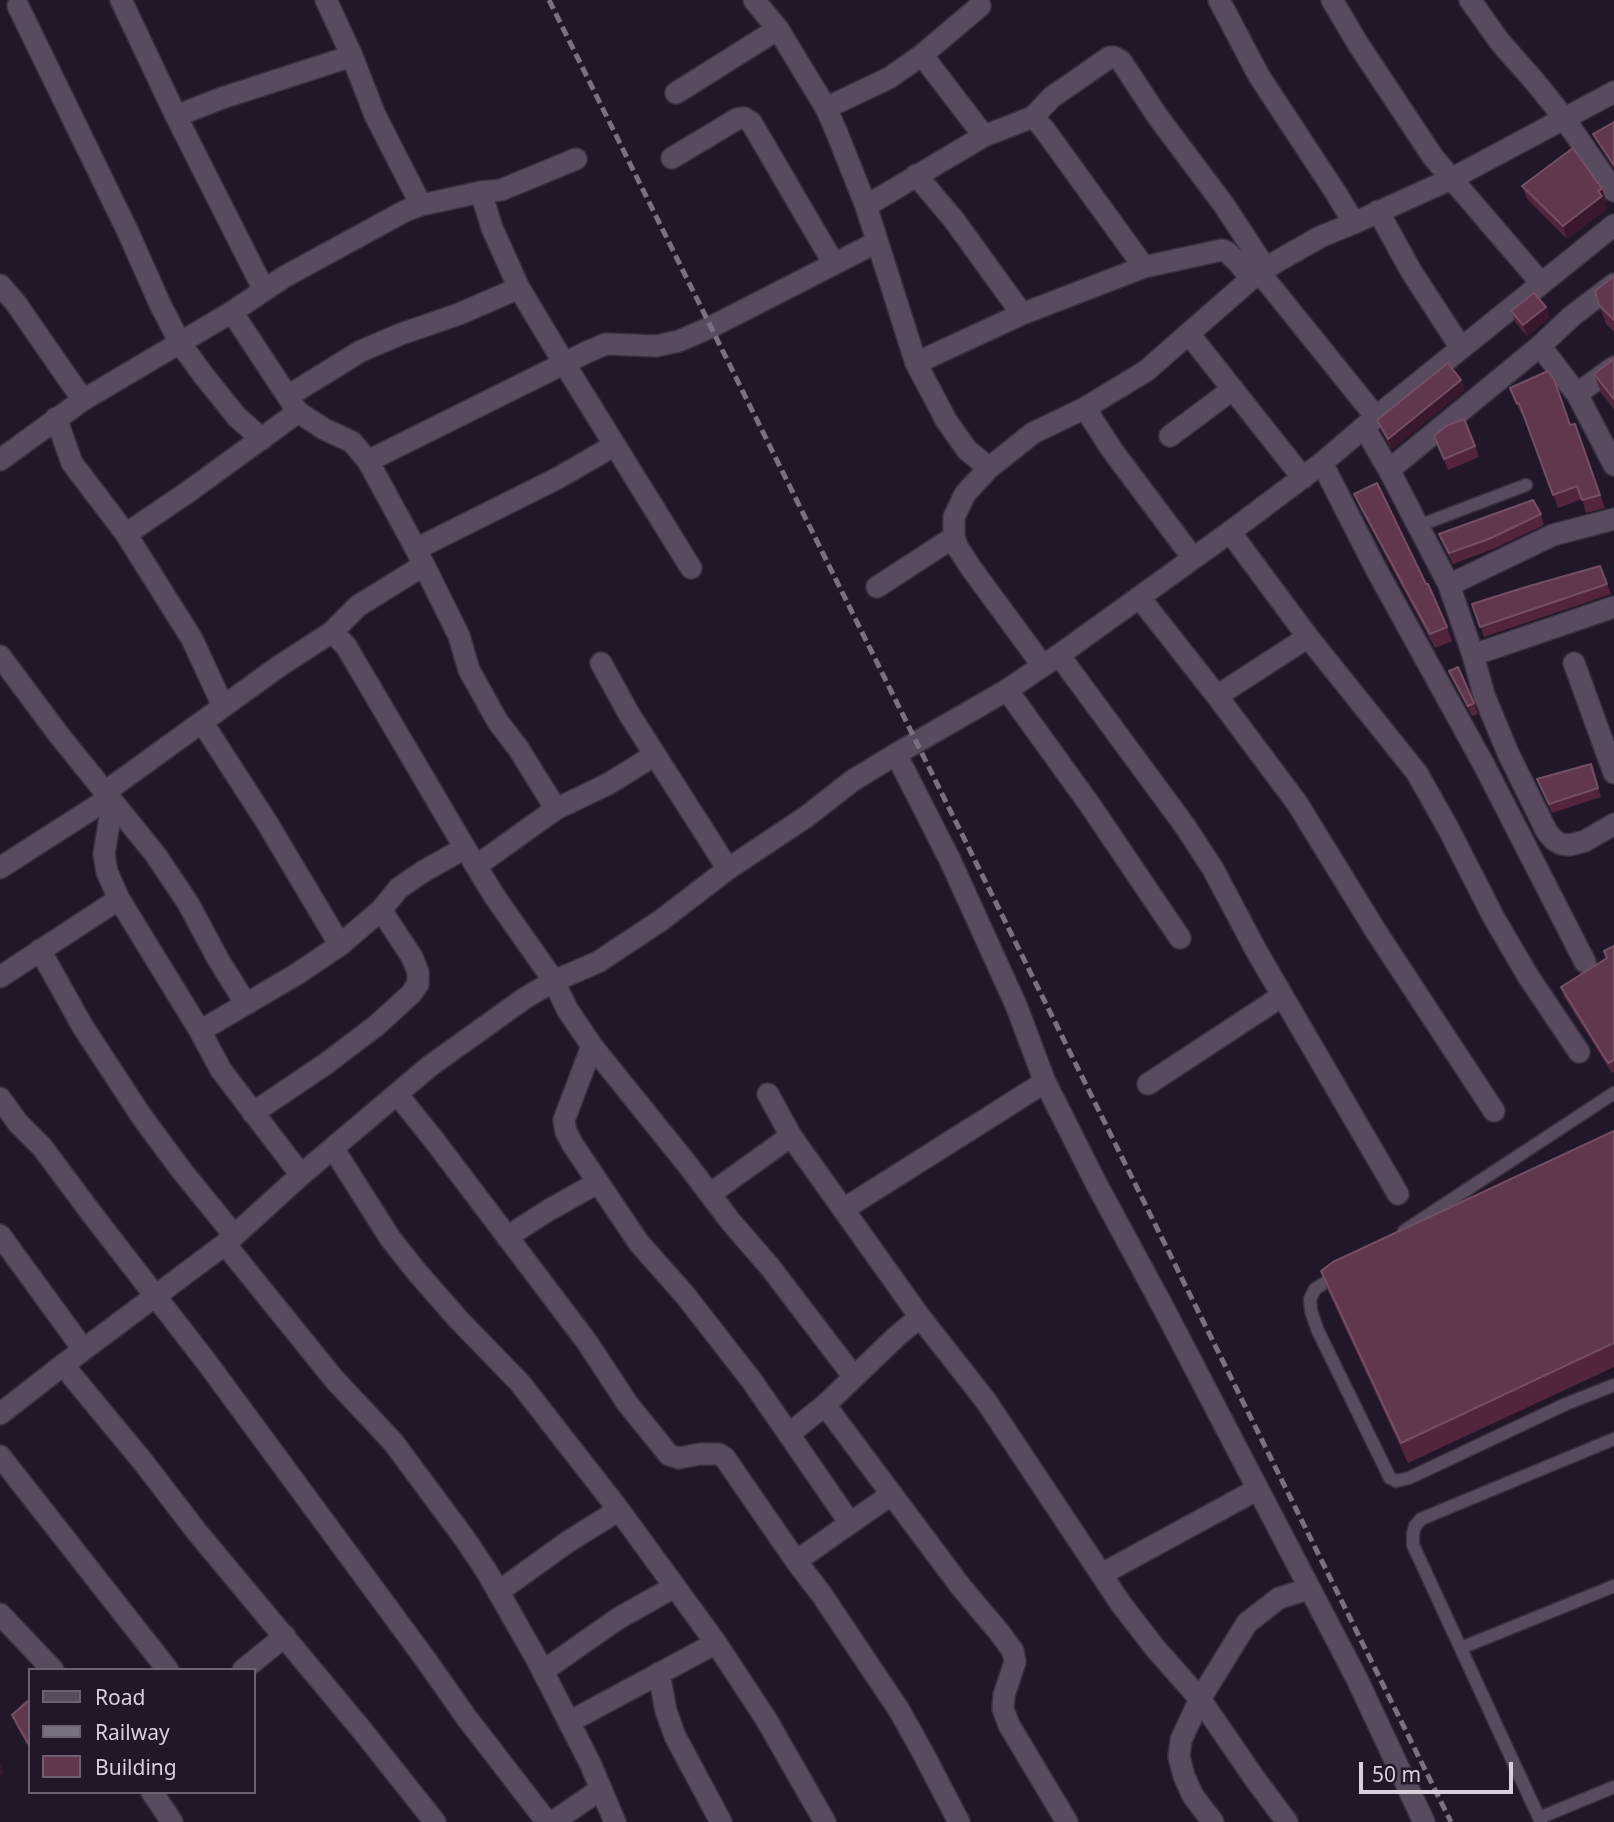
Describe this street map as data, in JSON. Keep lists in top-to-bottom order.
{
  "legend": ["Road", "Railway", "Building"],
  "scale_bar": "50 m"
}
